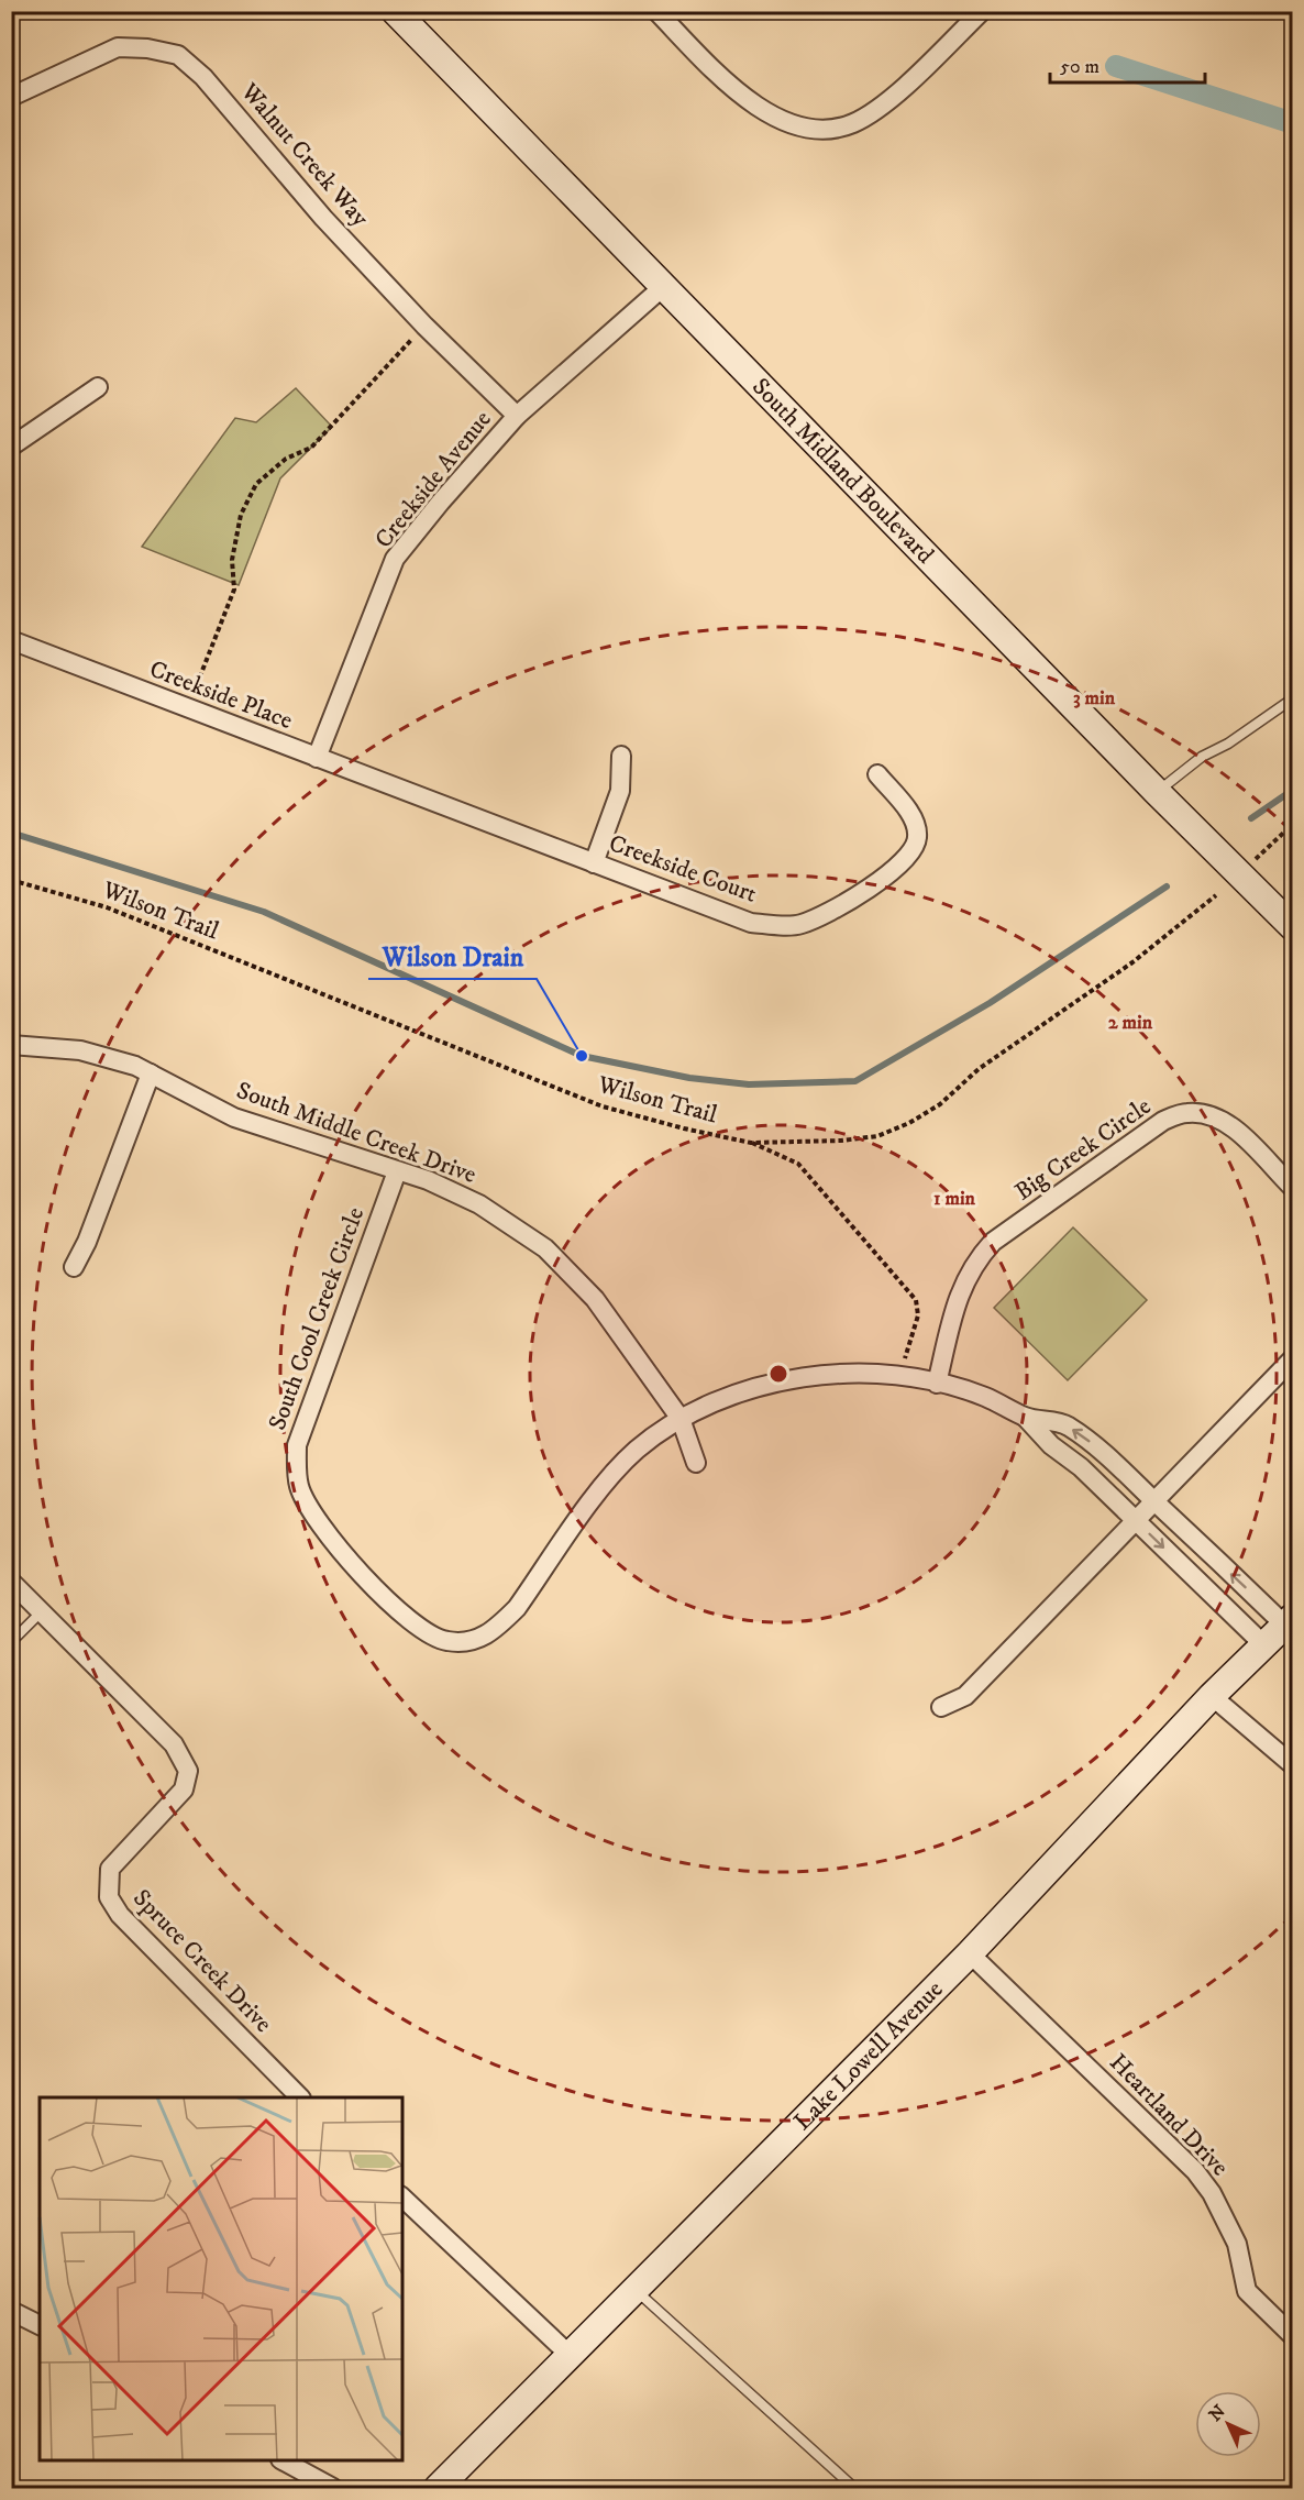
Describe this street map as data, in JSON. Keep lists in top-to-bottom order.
{
  "streets": {
    "main road": ["South Midland Boulevard", "Lake Lowell Avenue"],
    "street": [
      "Walnut Creek Way",
      "Creekside Avenue",
      "Creekside Place",
      "Creekside Court",
      "South Middle Creek Drive",
      "Big Creek Circle",
      "South Cool Creek Circle",
      "Spruce Creek Drive",
      "Heartland Drive"
    ],
    "path": ["Wilson Trail"]
  },
  "crossings": [
    ["Walnut Creek Way", "Creekside Avenue"],
    ["South Midland Boulevard", "Creekside Avenue"],
    ["Creekside Avenue", "Creekside Place"],
    ["Creekside Place", "Creekside Court"],
    ["South Middle Creek Drive", "South Cool Creek Circle"],
    ["Lake Lowell Avenue", "Heartland Drive"]
  ],
  "places": ["Wilson Drain"],
  "scale_bar": "50 m",
  "north": "top left",
  "rings": ["3 min", "2 min", "1 min"]
}
